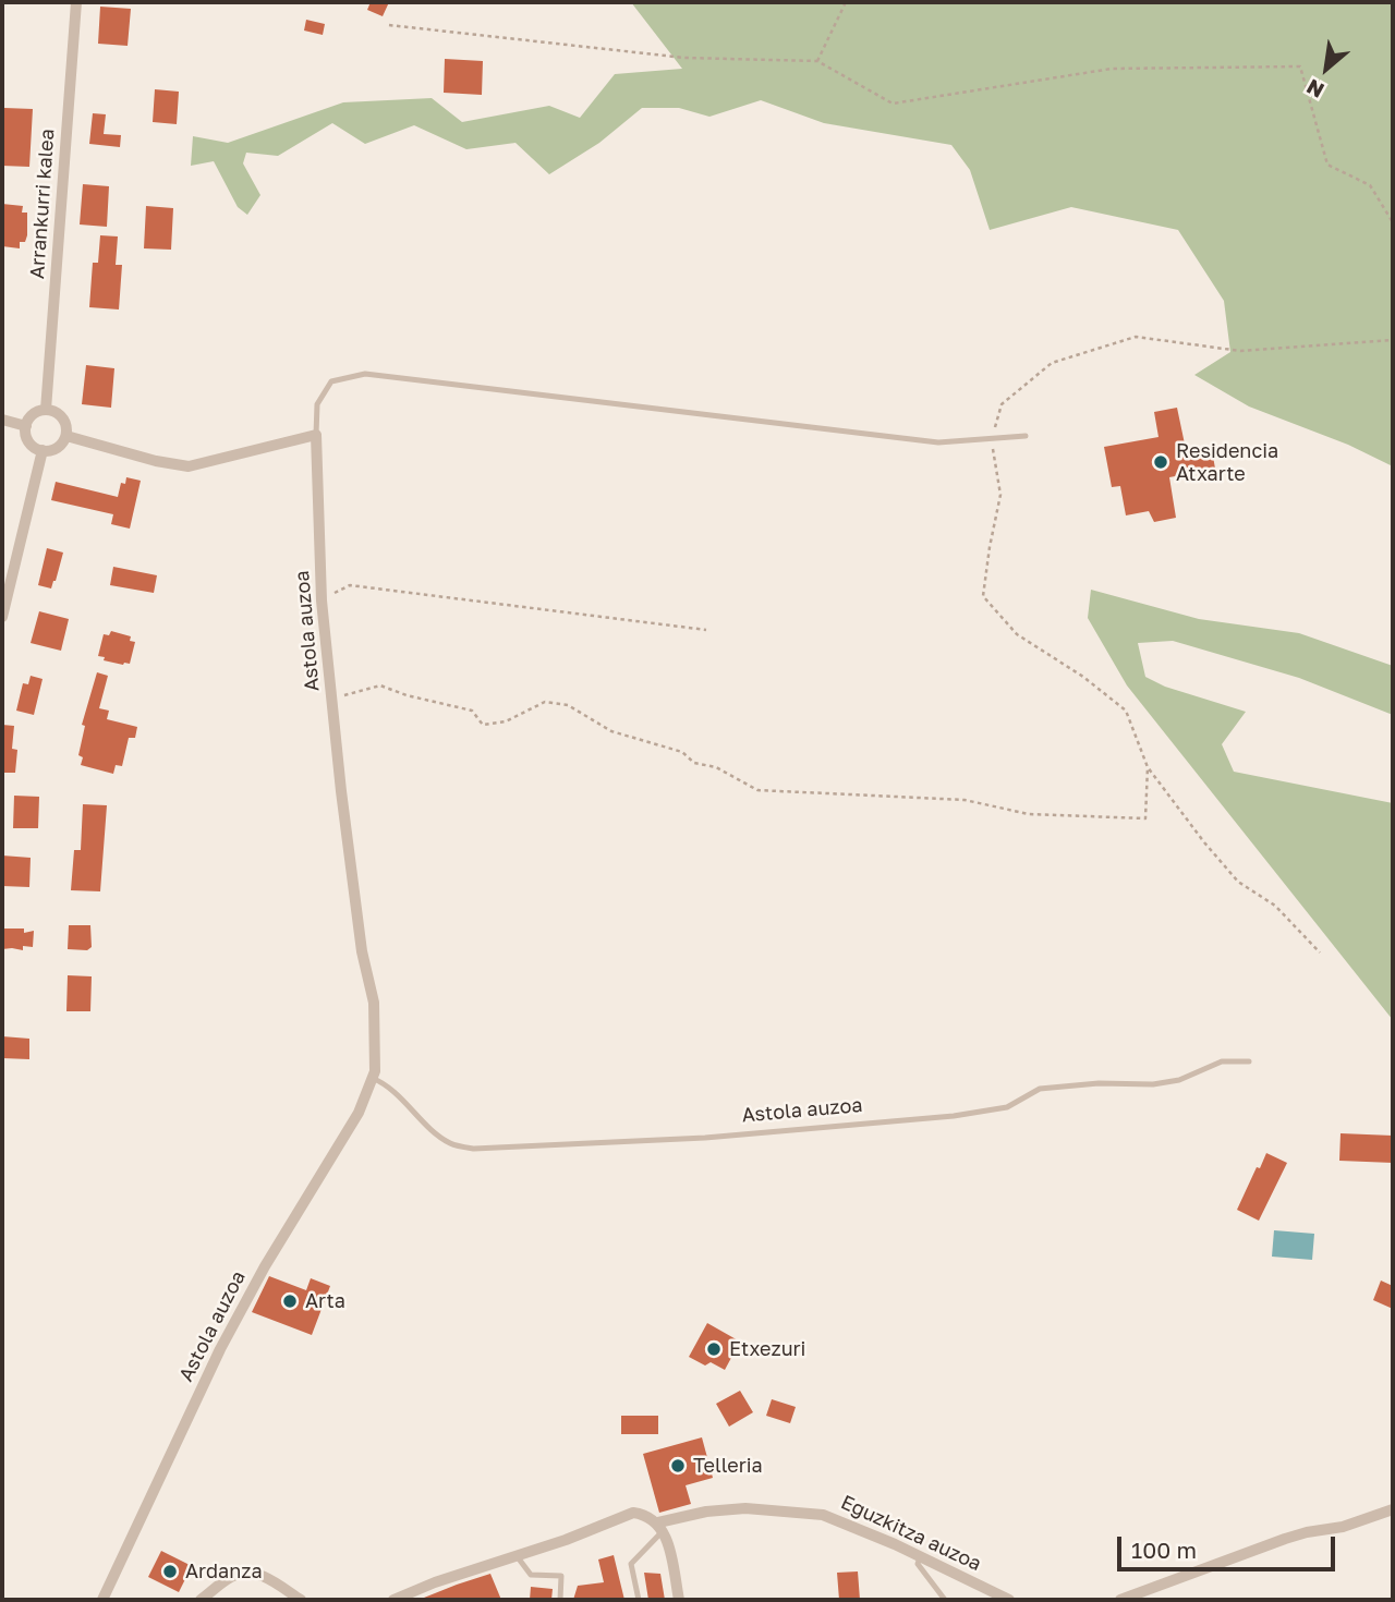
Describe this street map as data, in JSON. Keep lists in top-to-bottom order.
{
  "streets": {
    "street": ["Arrankurri kalea", "Astola auzoa", "Eguzkitza auzoa"]
  },
  "places": [
    "Residencia Atxarte",
    "Arta",
    "Etxezuri",
    "Telleria",
    "Ardanza"
  ],
  "scale_bar": "100 m",
  "north": "bottom left"
}
